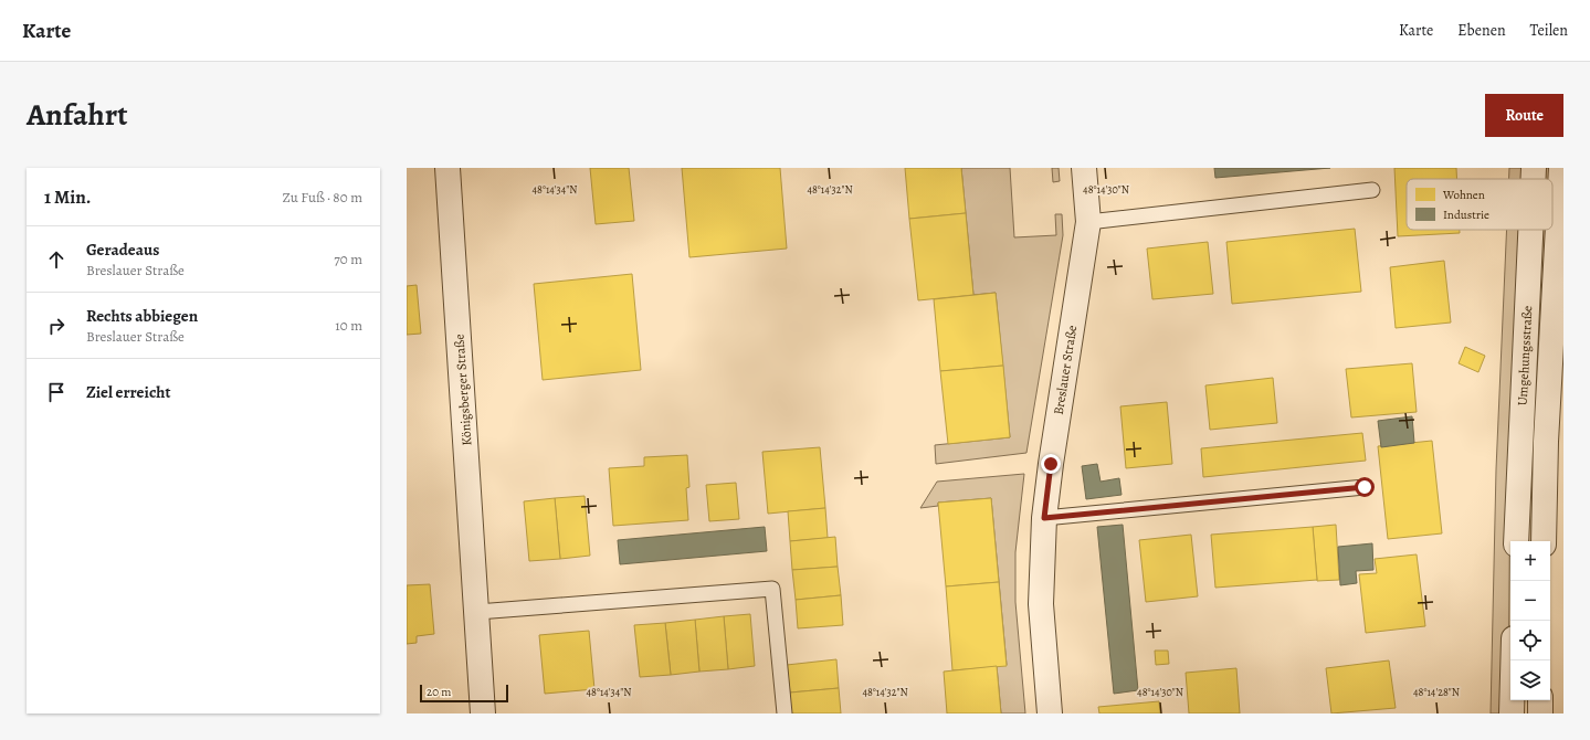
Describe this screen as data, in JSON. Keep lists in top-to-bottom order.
{
  "streets": {
    "street": ["Umgehungsstraße", "Breslauer Straße", "Königsberger Straße"]
  },
  "legend": ["Wohnen", "Industrie"],
  "scale_bar": "20 m",
  "page": {
    "header": "Karte",
    "nav": ["Karte", "Ebenen", "Teilen"],
    "title": "Anfahrt",
    "buttons": "Route",
    "heading": ["1 Min.", "Zu Fuß · 80 m"],
    "list": [
      ["Geradeaus", "Breslauer Straße", "70 m"],
      ["Rechts abbiegen", "Breslauer Straße", "10 m"],
      "Ziel erreicht"
    ],
    "map_buttons": ["+", "−"],
    "scale": "20 m"
  },
  "coordinates": [
    "48°14'34\"N",
    "48°14'32\"N",
    "48°14'30\"N",
    "48°14'28\"N"
  ]
}
